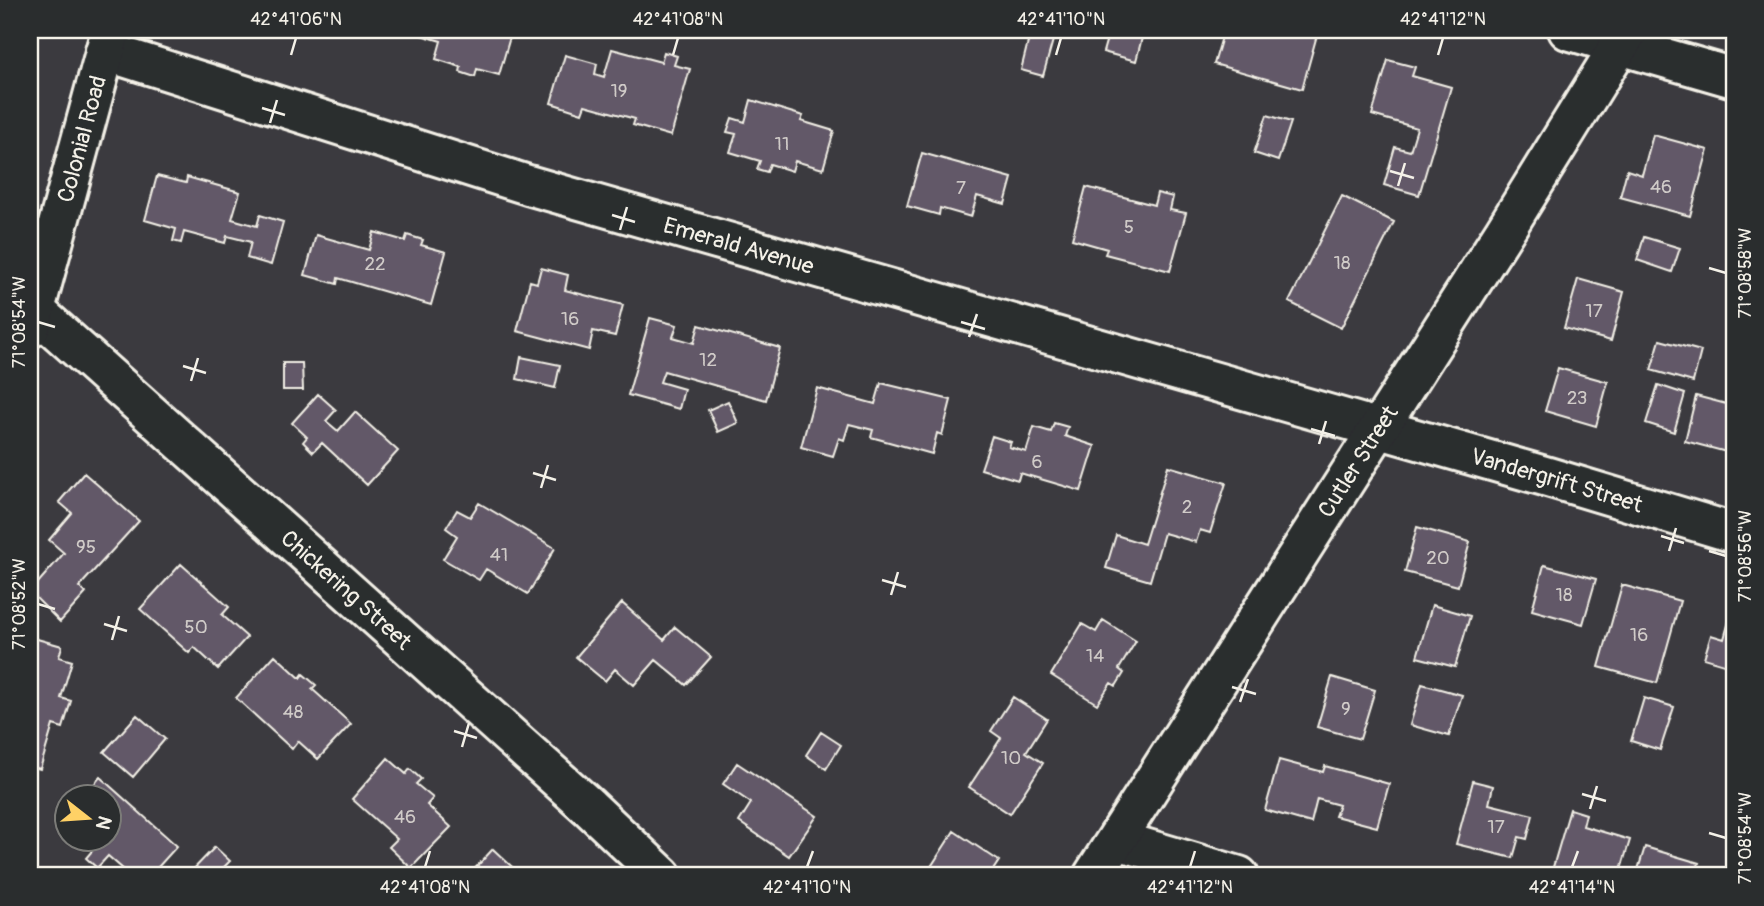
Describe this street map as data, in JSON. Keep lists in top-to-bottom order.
{
  "streets": {
    "street": [
      "Colonial Road",
      "Emerald Avenue",
      "Cutler Street",
      "Vandergrift Street",
      "Chickering Street"
    ]
  },
  "crossings": [
    ["Colonial Road", "Emerald Avenue"],
    ["Colonial Road", "Chickering Street"],
    ["Emerald Avenue", "Cutler Street"],
    ["Emerald Avenue", "Vandergrift Street"],
    ["Cutler Street", "Vandergrift Street"]
  ],
  "house_numbers": [
    "19",
    "11",
    "46",
    "7",
    "5",
    "18",
    "22",
    "17",
    "16",
    "12",
    "23",
    "6",
    "2",
    "95",
    "41",
    "20",
    "18",
    "50",
    "16",
    "14",
    "9",
    "48",
    "10",
    "46",
    "17"
  ],
  "north": "right",
  "coordinates": [
    "42°41'06\"N",
    "42°41'08\"N",
    "42°41'10\"N",
    "42°41'12\"N",
    "71°08'58\"W",
    "71°08'54\"W",
    "71°08'56\"W",
    "71°08'52\"W",
    "42°41'14\"N"
  ]
}
